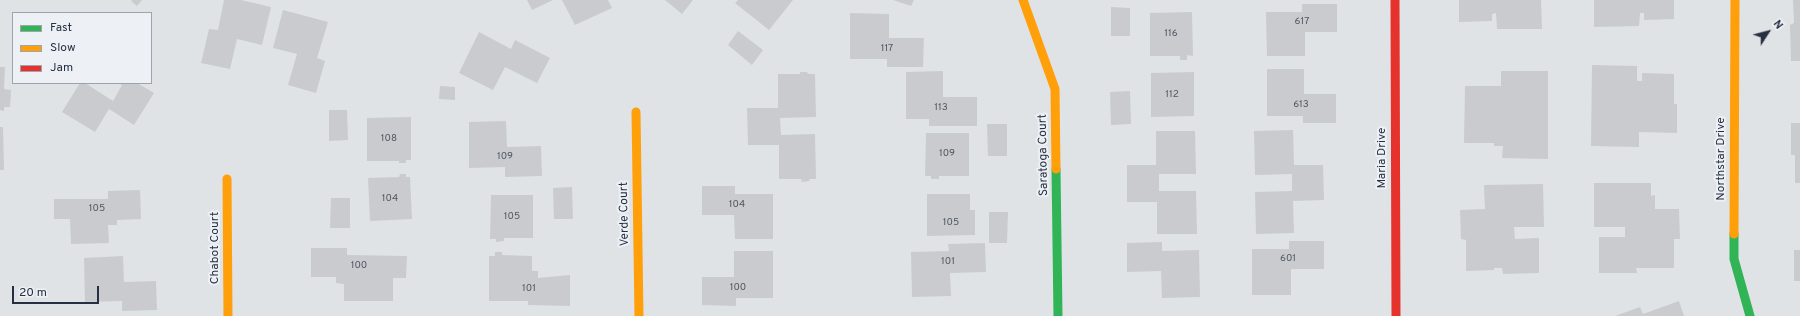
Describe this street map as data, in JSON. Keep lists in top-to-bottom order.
{
  "streets": {
    "street": [
      "Saratoga Court",
      "Maria Drive",
      "Northstar Drive",
      "Verde Court",
      "Chabot Court"
    ]
  },
  "house_numbers": [
    "617",
    "116",
    "117",
    "112",
    "613",
    "113",
    "108",
    "109",
    "109",
    "104",
    "104",
    "105",
    "105",
    "105",
    "601",
    "101",
    "100",
    "100",
    "101"
  ],
  "legend": ["Fast", "Slow", "Jam"],
  "scale_bar": "20 m",
  "north": "top right"
}
